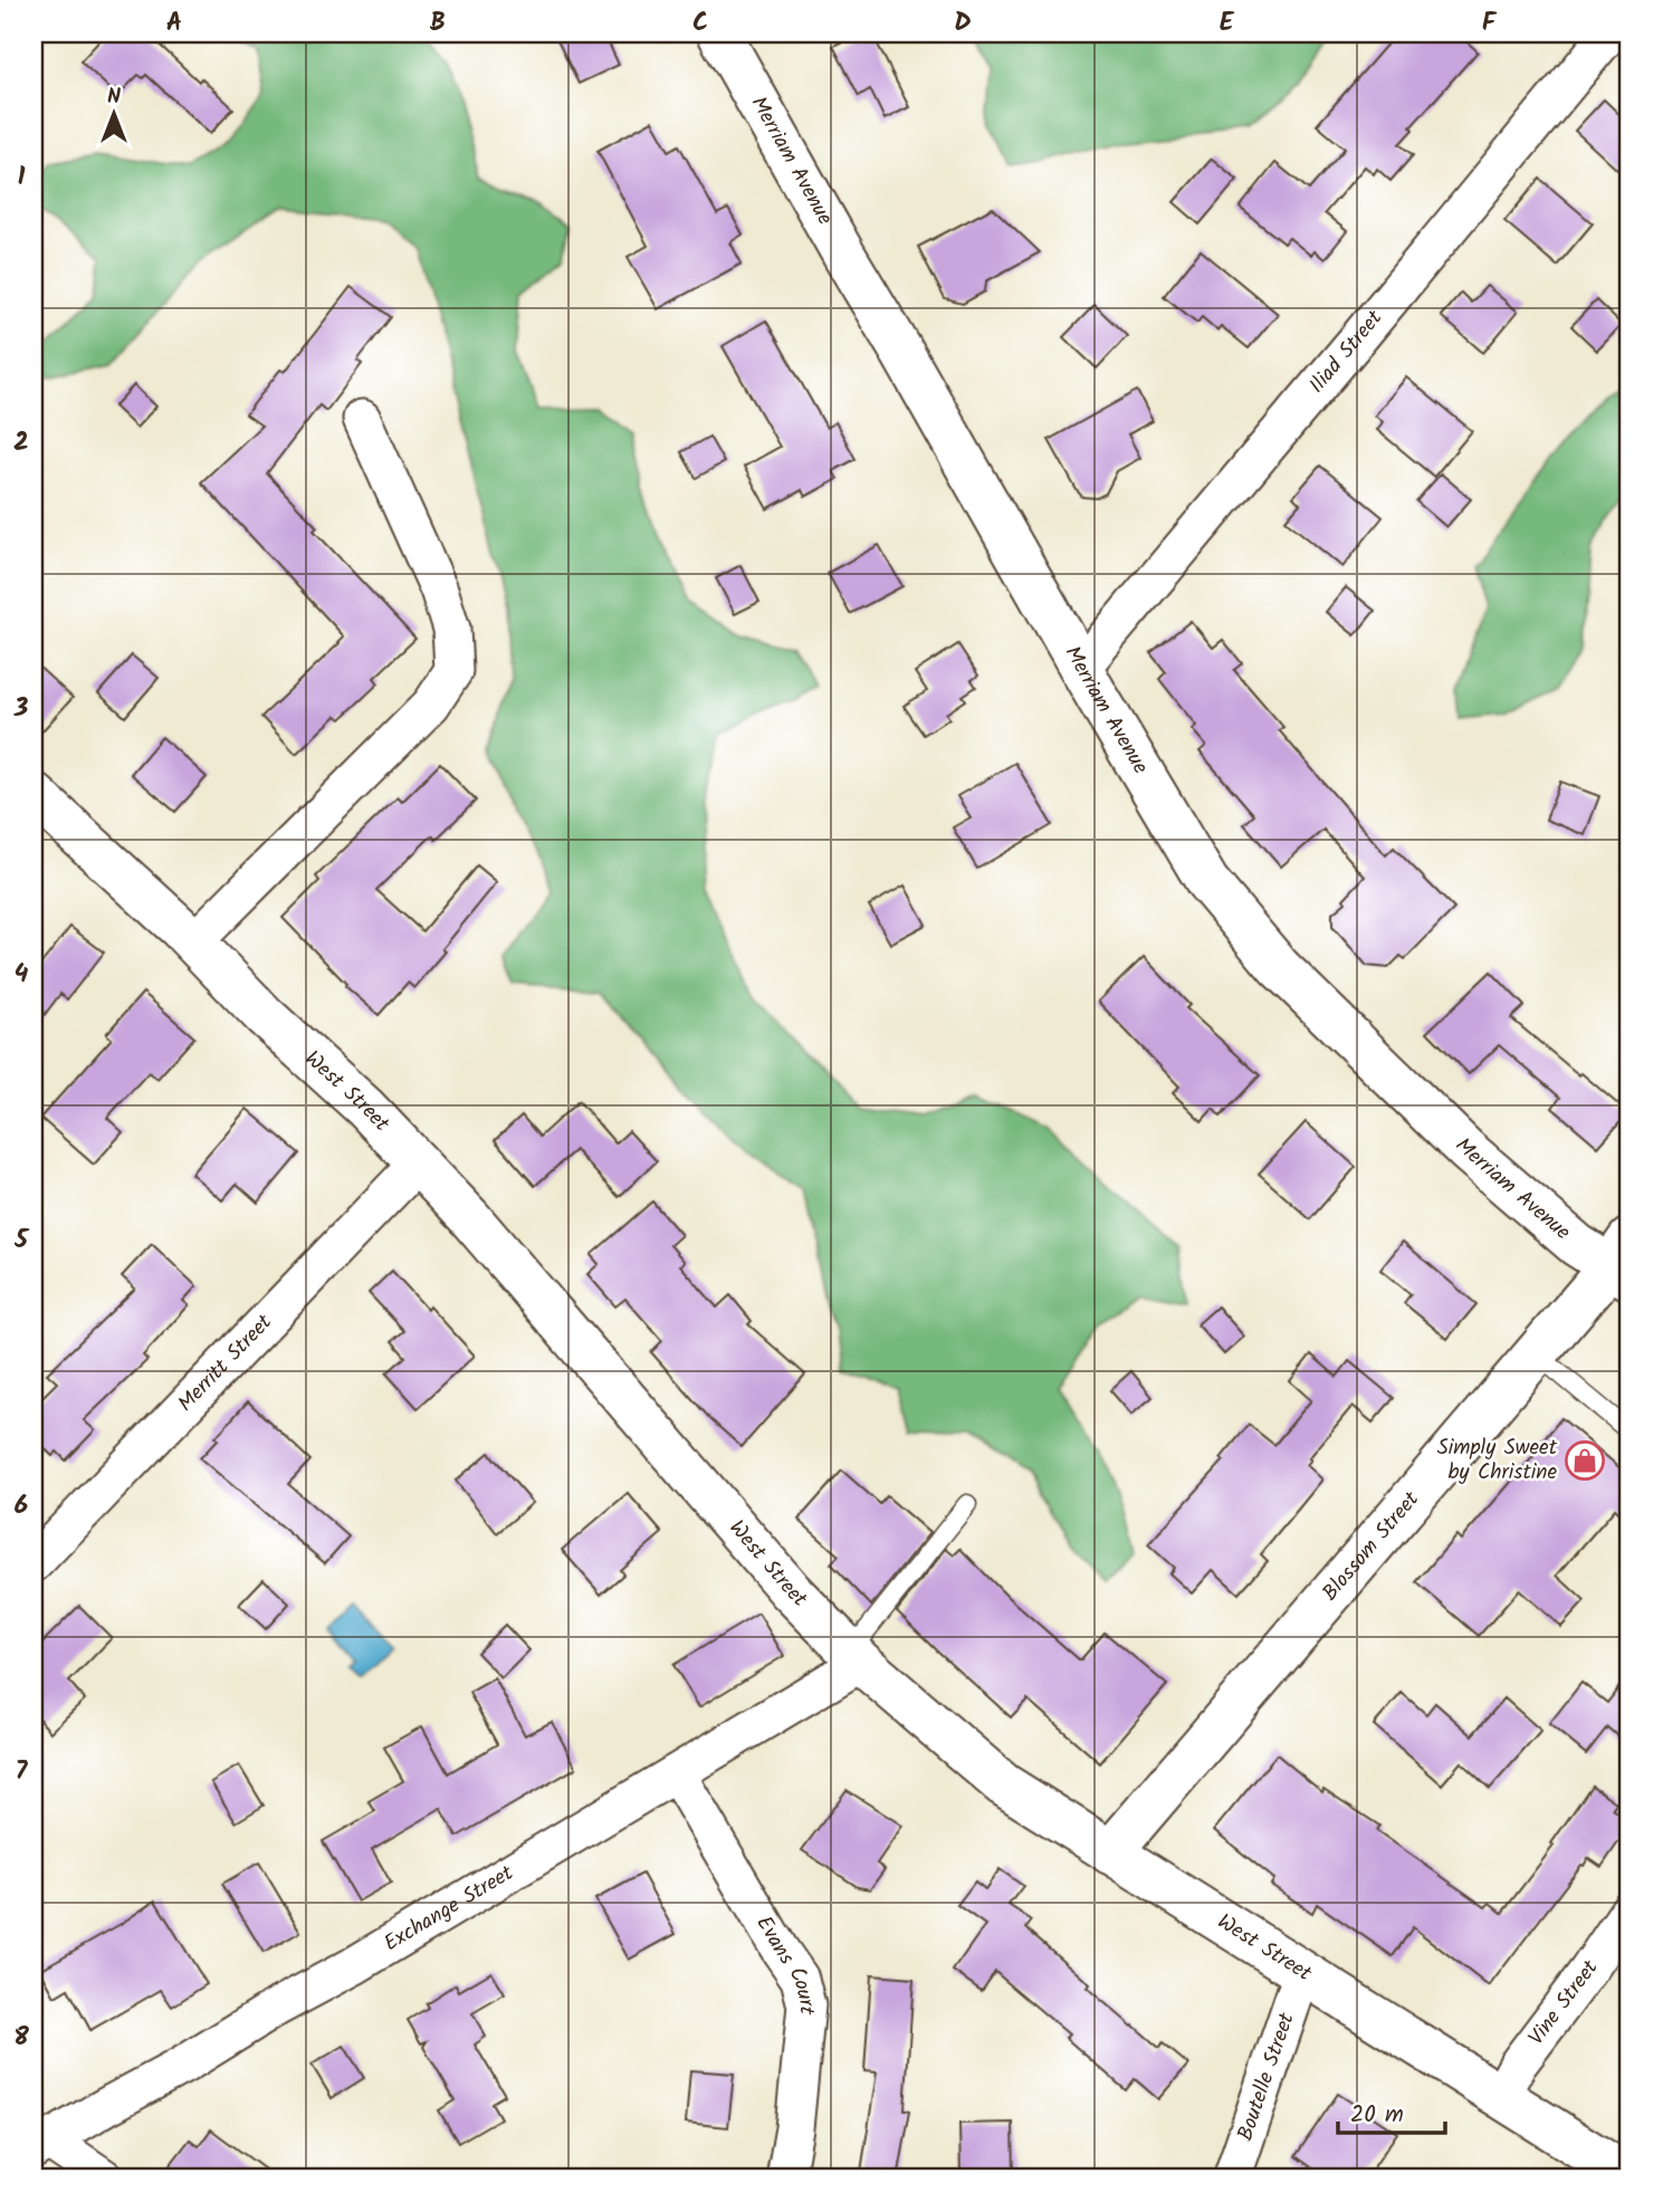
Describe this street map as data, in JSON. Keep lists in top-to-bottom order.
{
  "streets": {
    "street": [
      "Merriam Avenue",
      "Iliad Street",
      "West Street",
      "Merritt Street",
      "Blossom Street",
      "Exchange Street",
      "Evans Court",
      "Vine Street",
      "Boutelle Street"
    ]
  },
  "crossings": [
    ["Merriam Avenue", "Iliad Street"],
    ["Merriam Avenue", "Blossom Street"],
    ["West Street", "Merritt Street"],
    ["West Street", "Blossom Street"],
    ["West Street", "Exchange Street"],
    ["West Street", "Vine Street"],
    ["West Street", "Boutelle Street"],
    ["Exchange Street", "Evans Court"]
  ],
  "places": {
    "shop": ["Simply Sweet by Christine"]
  },
  "scale_bar": "20 m",
  "north": "top",
  "grid": {
    "columns": [
      "A",
      "B",
      "C",
      "D",
      "E",
      "F"
    ],
    "rows": [
      "1",
      "2",
      "3",
      "4",
      "5",
      "6",
      "7",
      "8"
    ]
  }
}
